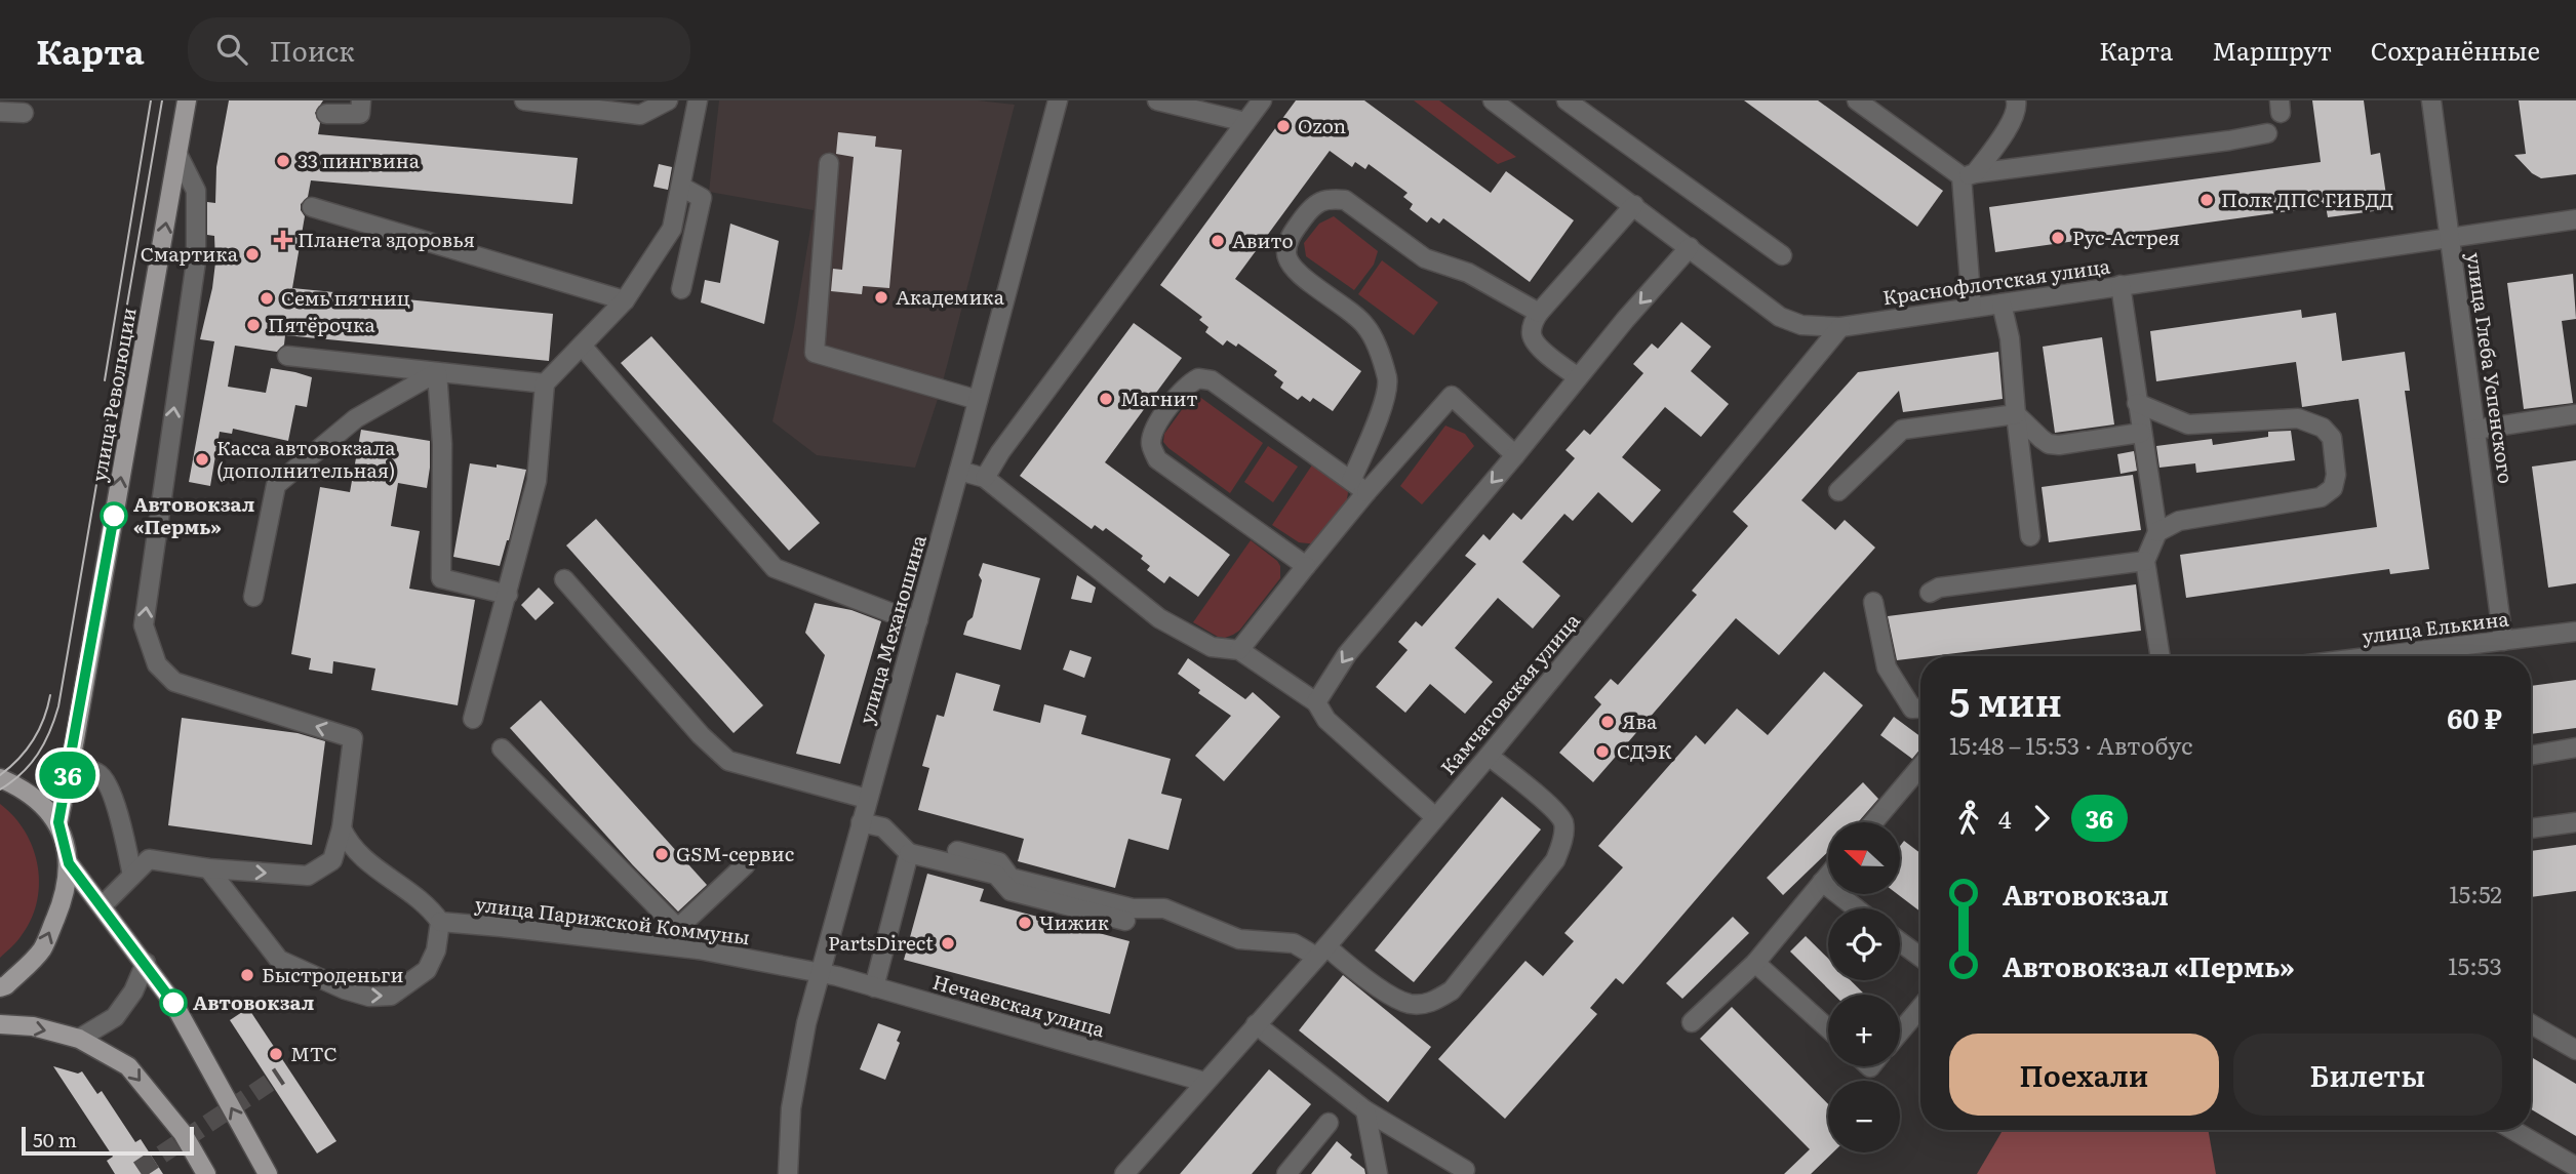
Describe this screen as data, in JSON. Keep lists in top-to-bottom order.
{
  "streets": {
    "main road": ["улица Революции"],
    "street": [
      "Краснофлотская улица",
      "улица Глеба Успенского",
      "улица Елькина",
      "улица Механошина",
      "Камчатовская улица",
      "улица Парижской Коммуны",
      "Нечаевская улица"
    ]
  },
  "crossings": [
    ["Краснофлотская улица", "улица Глеба Успенского"],
    ["Краснофлотская улица", "Камчатовская улица"],
    ["улица Глеба Успенского", "улица Елькина"],
    ["улица Механошина", "улица Парижской Коммуны"],
    ["улица Механошина", "Нечаевская улица"],
    ["Камчатовская улица", "Нечаевская улица"],
    ["улица Парижской Коммуны", "Нечаевская улица"]
  ],
  "one_way": ["улица Революции"],
  "places": {
    "other": [
      "Ozon",
      "33 пингвина",
      "Полк ДПС ГИБДД",
      "Рус-Астрея",
      "Авито",
      "Смартика",
      "Академика",
      "Семь пятниц",
      "Пятёрочка",
      "Магнит",
      "Касса автовокзала (дополнительная)",
      "Автовокзал «Пермь»",
      "Ява",
      "СДЭК",
      "GSM-сервис",
      "Чижик",
      "PartsDirect",
      "Быстроденьги",
      "Автовокзал",
      "МТС"
    ],
    "health": ["Планета здоровья"]
  },
  "lines": ["bus line 36"],
  "scale_bar": "50 m",
  "north": "left",
  "page": {
    "header": "Карта",
    "search": "Поиск",
    "nav": ["Карта", "Маршрут", "Сохранённые"],
    "on_map": "36",
    "heading": ["5 мин", "15:48 – 15:53 · Автобус", "60 ₽"],
    "legs": ["4", "36"],
    "map_buttons": ["+", "−"],
    "list": [
      {
        "name": "Автовокзал",
        "value": "15:52"
      },
      {
        "name": "Автовокзал «Пермь»",
        "value": "15:53"
      }
    ],
    "buttons": ["Поехали", "Билеты"],
    "scale": "50 m"
  }
}
